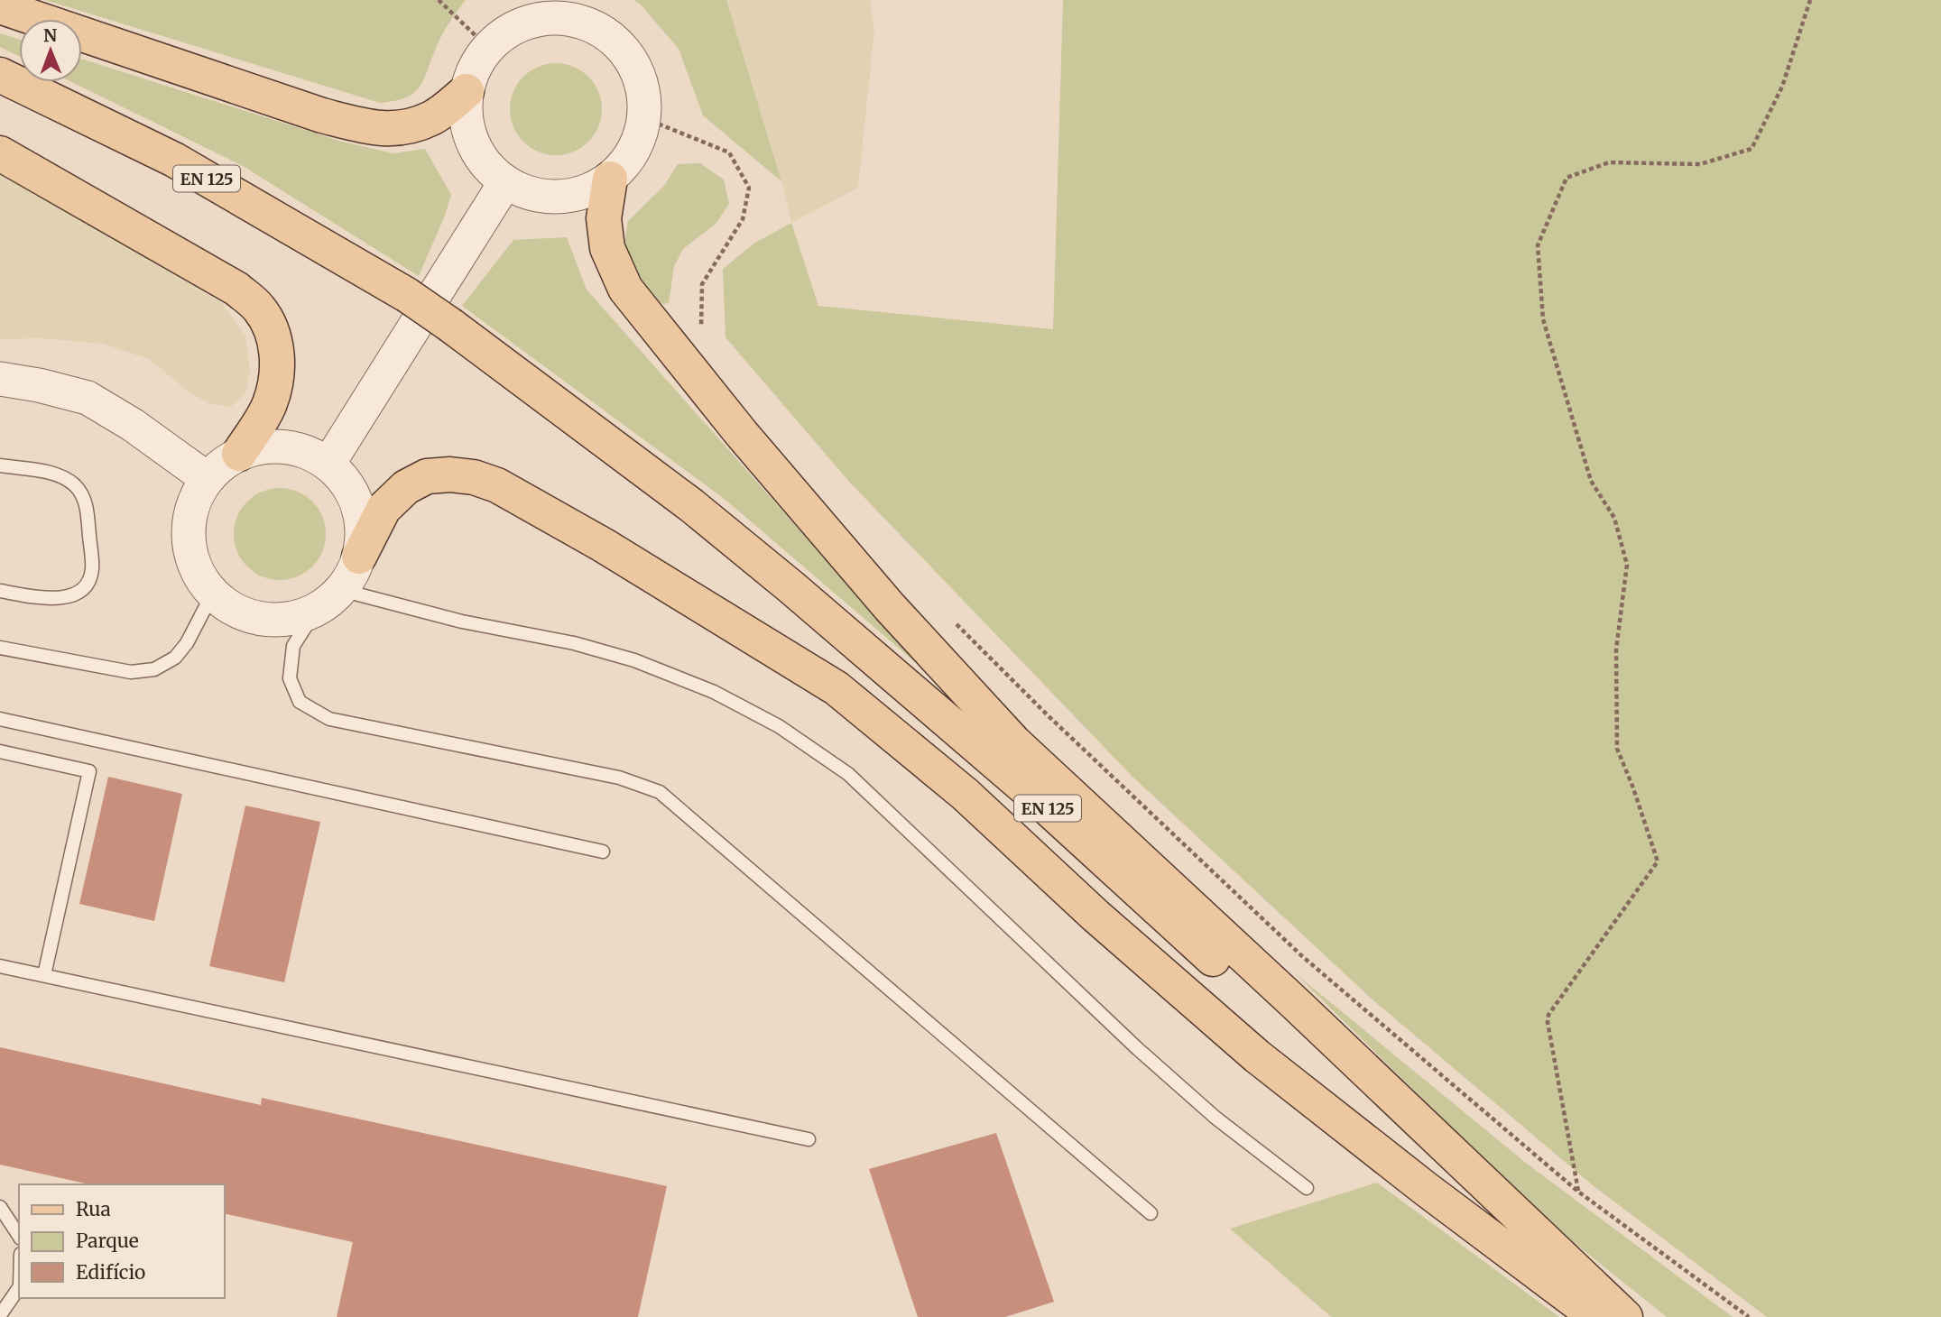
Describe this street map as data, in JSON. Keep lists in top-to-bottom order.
{
  "streets": {
    "main road": ["EN 125"]
  },
  "legend": ["Rua", "Parque", "Edifício"],
  "north": "top"
}
